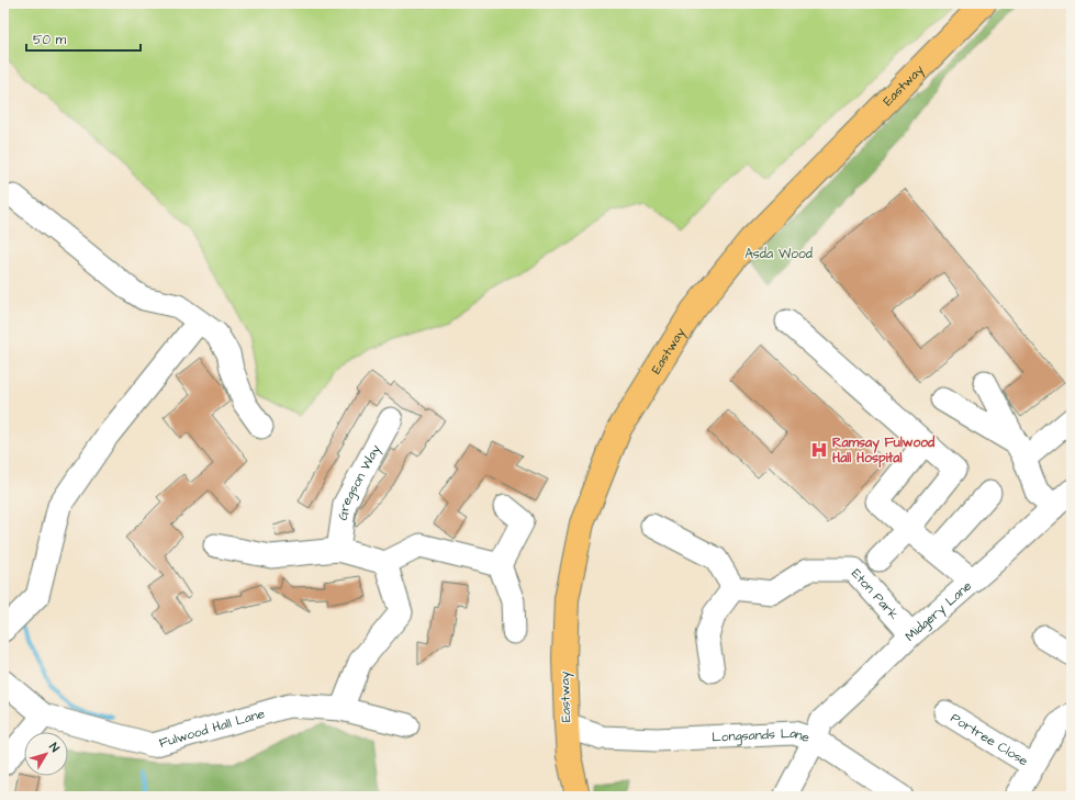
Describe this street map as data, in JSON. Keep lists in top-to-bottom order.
{
  "streets": {
    "main road": ["Eastway"],
    "street": [
      "Gregson Way",
      "Eton Park",
      "Midgery Lane",
      "Fulwood Hall Lane",
      "Longsands Lane",
      "Portree Close"
    ]
  },
  "crossings": [
    ["Eastway", "Longsands Lane"],
    ["Eton Park", "Midgery Lane"],
    ["Midgery Lane", "Longsands Lane"]
  ],
  "parks": ["Asda Wood"],
  "places": {
    "hospital": ["Ramsay Fulwood Hall Hospital"]
  },
  "scale_bar": "50 m",
  "north": "top right"
}
